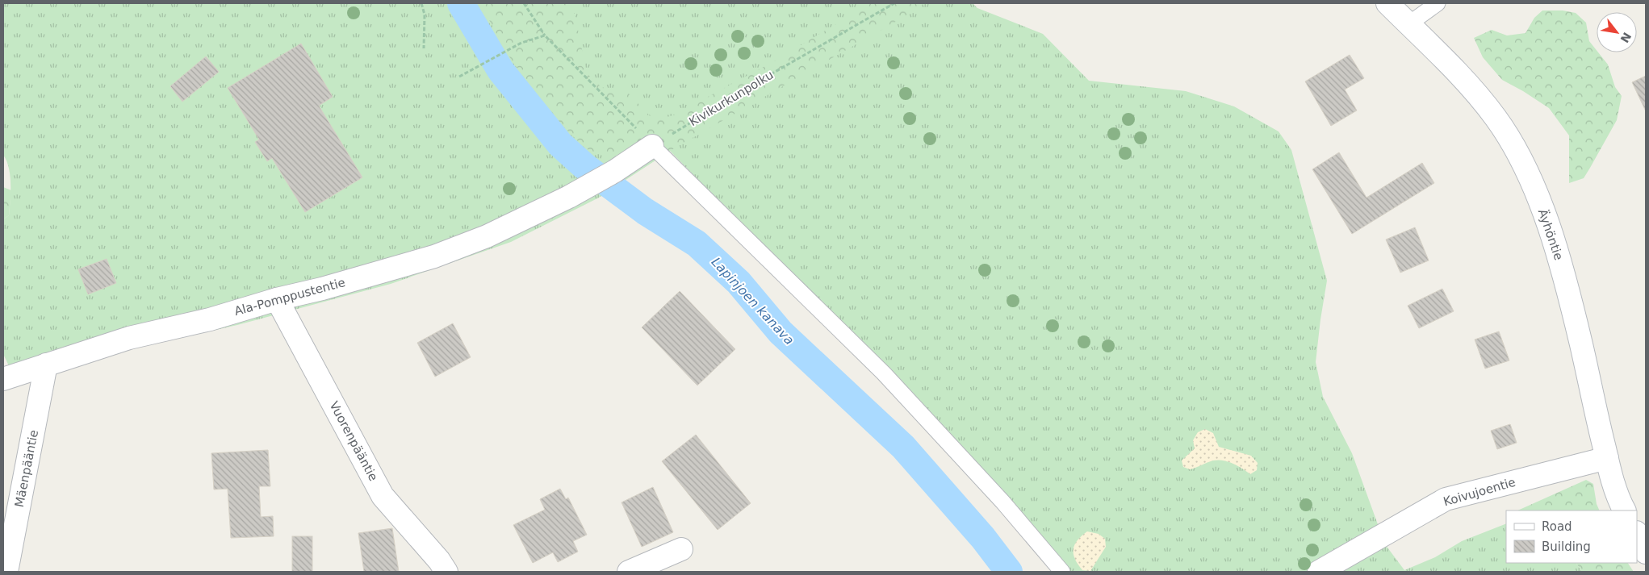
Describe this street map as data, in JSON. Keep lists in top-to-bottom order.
{
  "streets": {
    "street": [
      "Äyhöntie",
      "Ala-Pomppustentie",
      "Vuorenpääntie",
      "Mäenpääntie",
      "Koivujoentie"
    ],
    "path": ["Kivikurkunpolku"]
  },
  "crossings": [
    ["Kivikurkunpolku", "Ala-Pomppustentie"],
    ["Äyhöntie", "Koivujoentie"],
    ["Ala-Pomppustentie", "Vuorenpääntie"],
    ["Ala-Pomppustentie", "Mäenpääntie"]
  ],
  "water": ["Lapinjoen kanava"],
  "legend": ["Road", "Building"],
  "north": "bottom right"
}
